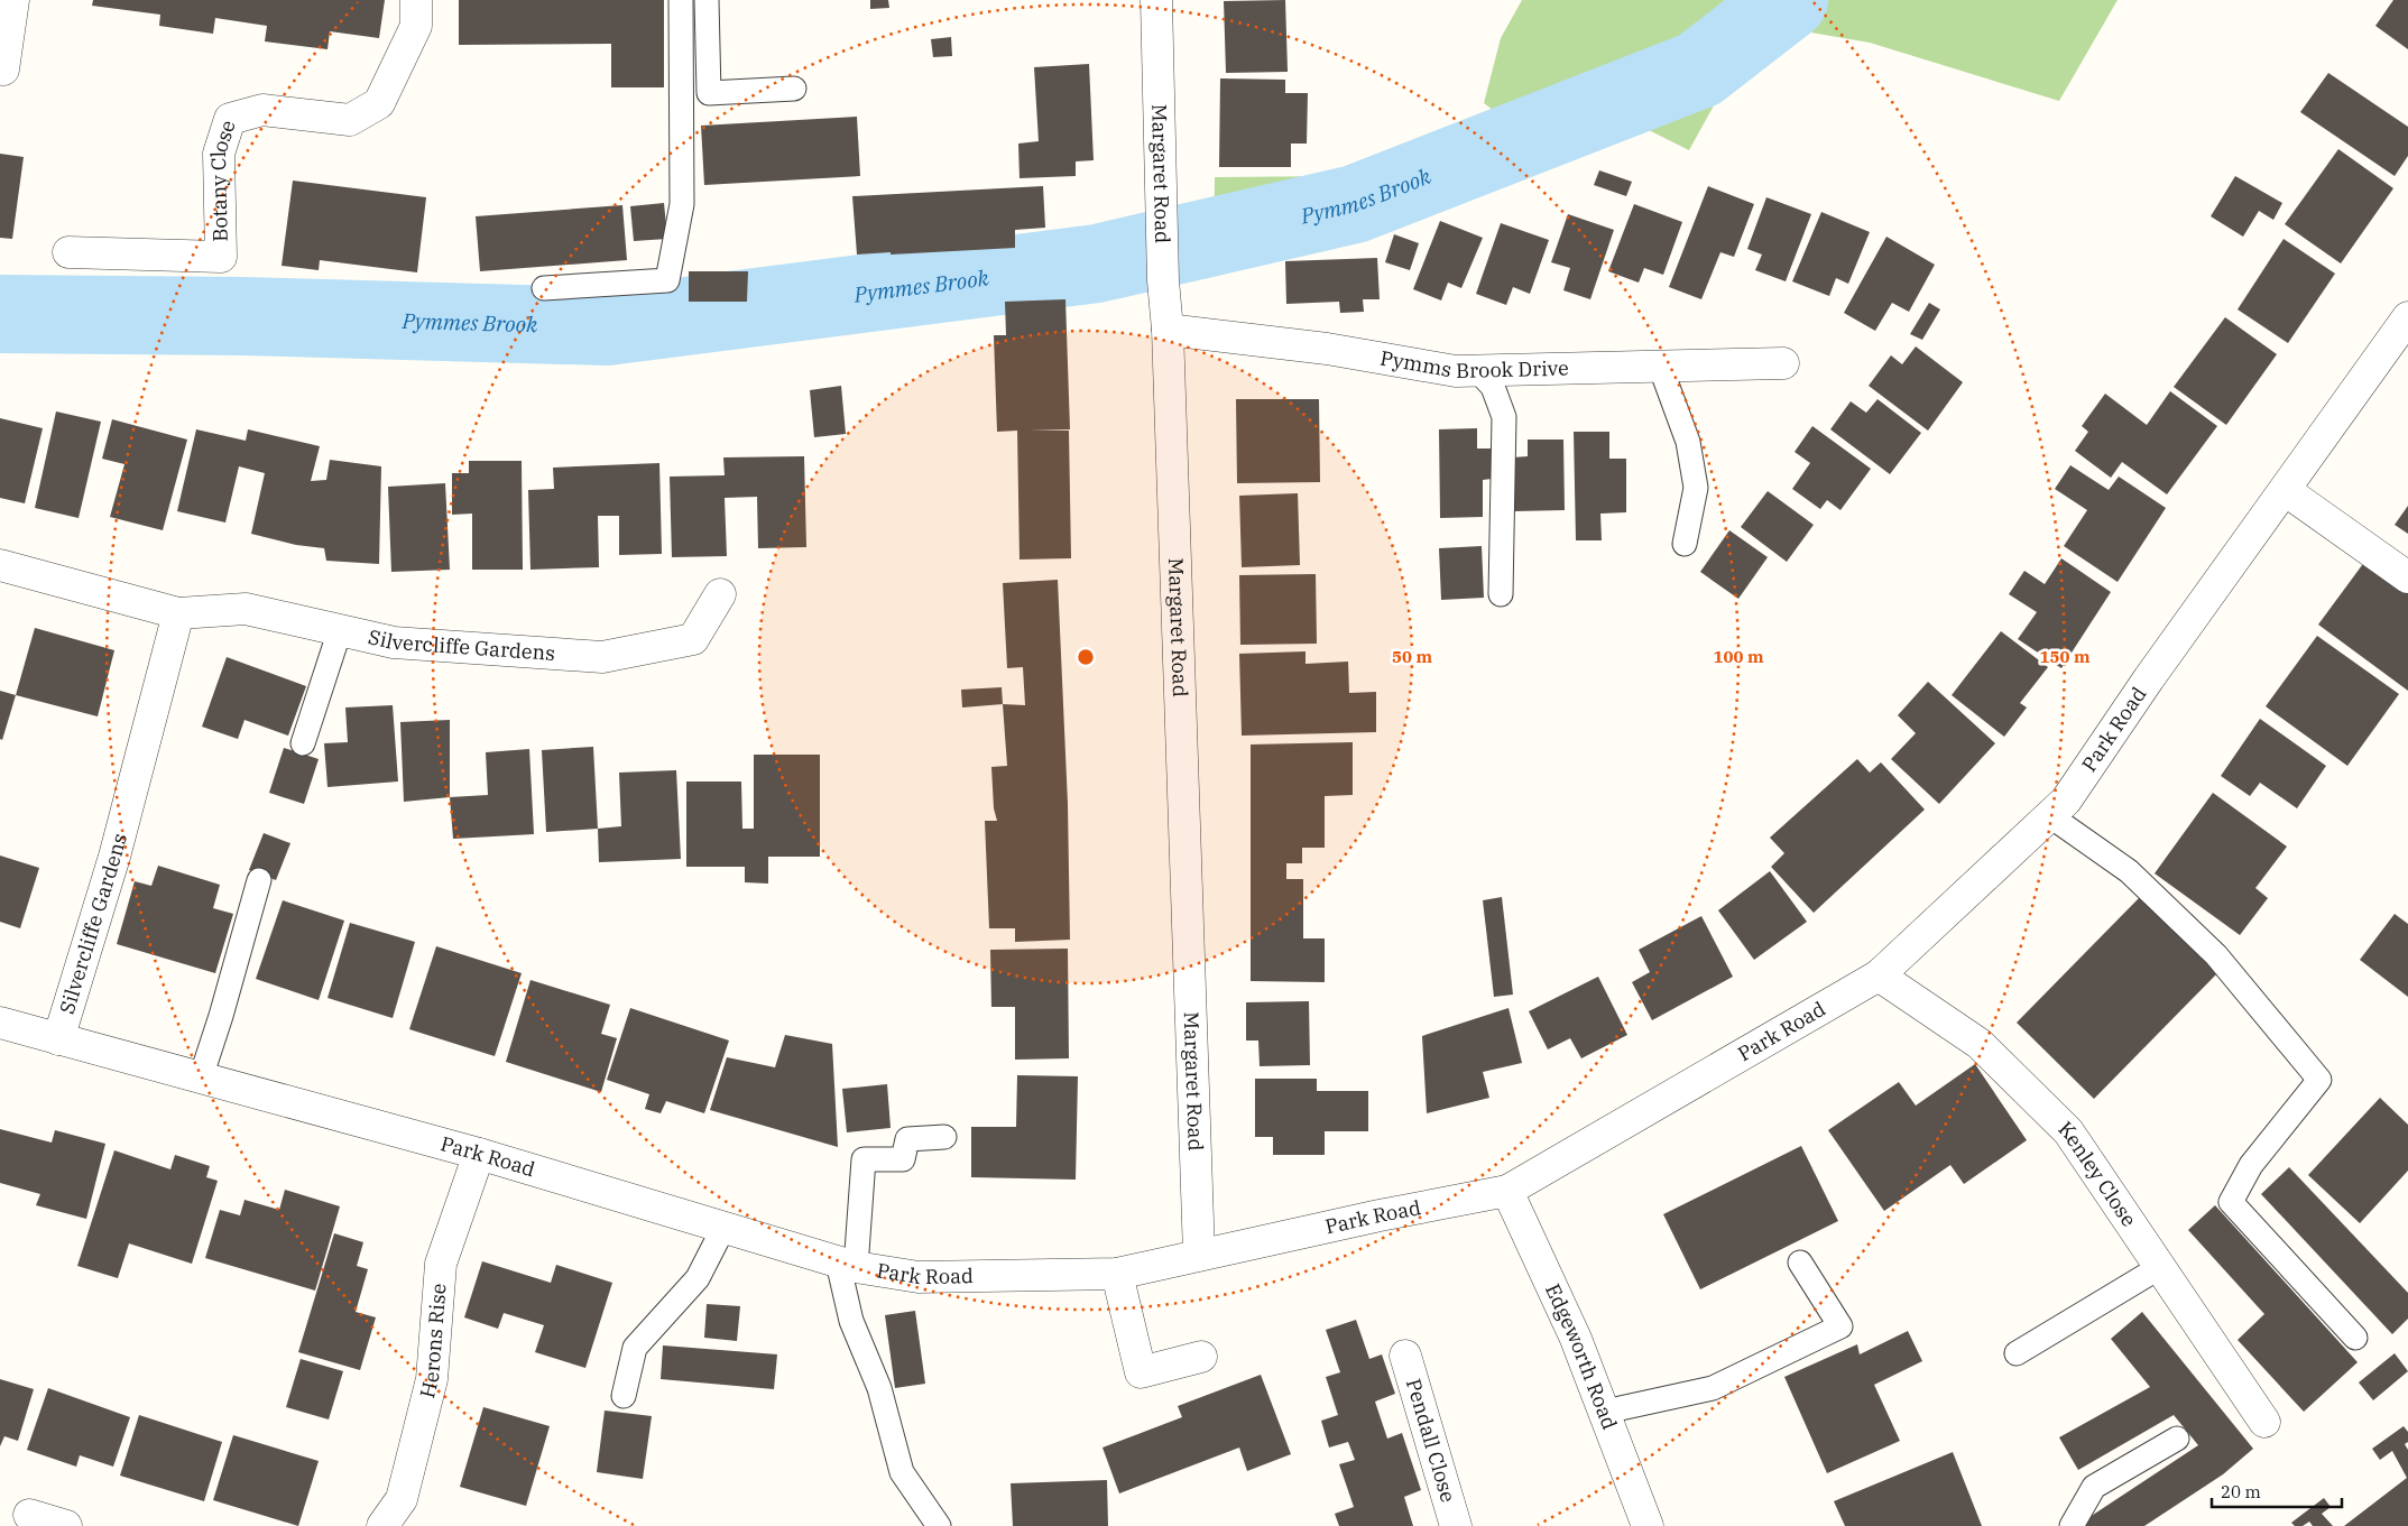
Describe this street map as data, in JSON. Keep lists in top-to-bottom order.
{
  "streets": {
    "street": [
      "Margaret Road",
      "Botany Close",
      "Pymms Brook Drive",
      "Silvercliffe Gardens",
      "Park Road",
      "Kenley Close",
      "Herons Rise",
      "Edgeworth Road",
      "Pendall Close"
    ]
  },
  "crossings": [
    ["Margaret Road", "Pymms Brook Drive"],
    ["Margaret Road", "Park Road"],
    ["Silvercliffe Gardens", "Park Road"],
    ["Park Road", "Kenley Close"],
    ["Park Road", "Herons Rise"],
    ["Park Road", "Edgeworth Road"]
  ],
  "water": ["Pymmes Brook"],
  "scale_bar": "20 m",
  "rings": ["50 m", "100 m", "150 m"]
}
